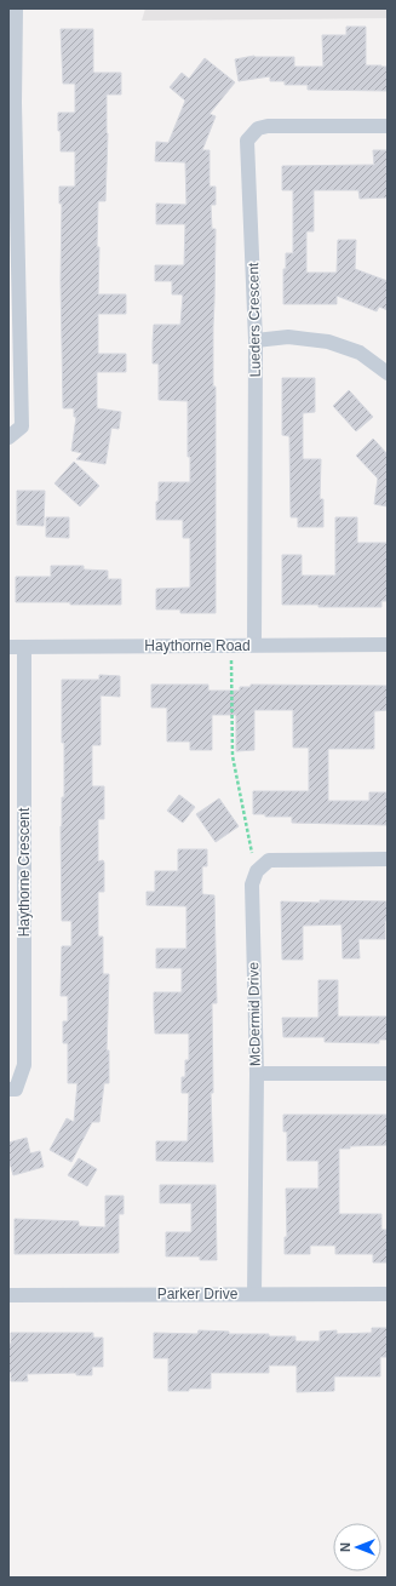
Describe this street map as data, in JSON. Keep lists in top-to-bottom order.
{
  "streets": {
    "street": [
      "Lueders Crescent",
      "Haythorne Road",
      "Haythorne Crescent",
      "McDermid Drive",
      "Parker Drive"
    ]
  },
  "crossings": [
    ["Lueders Crescent", "Haythorne Road"],
    ["Haythorne Road", "Haythorne Crescent"],
    ["McDermid Drive", "Parker Drive"]
  ],
  "north": "left"
}
